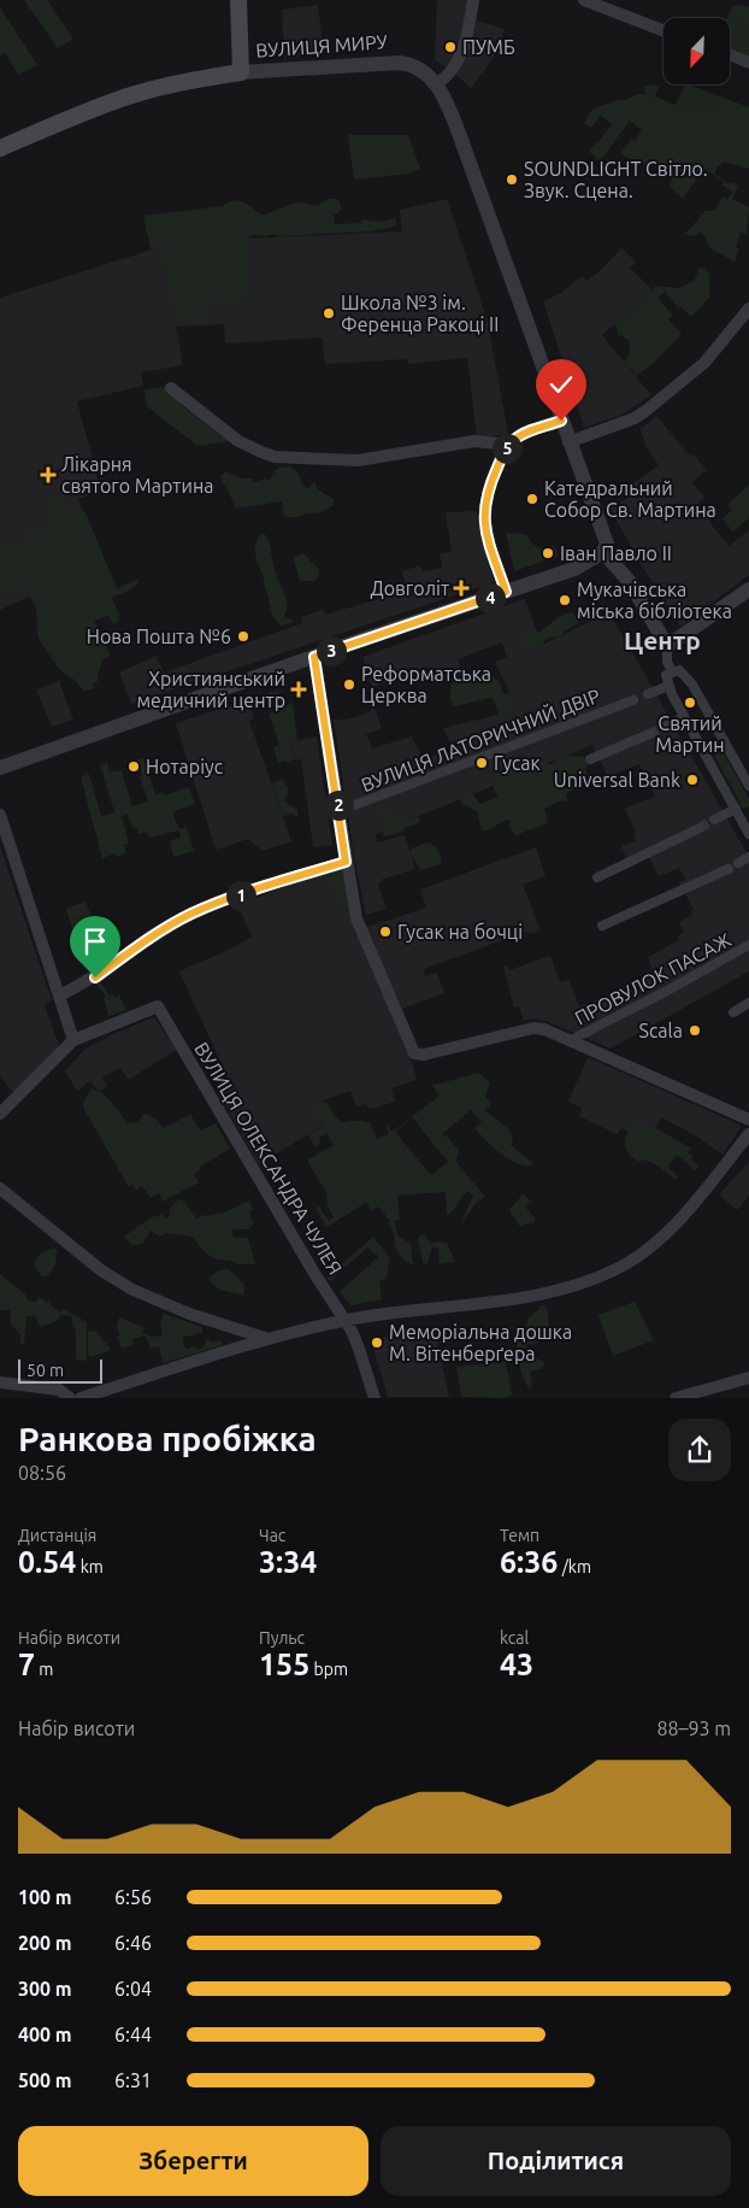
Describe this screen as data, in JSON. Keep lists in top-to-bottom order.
{
  "streets": {
    "main road": ["ВУЛИЦЯ МИРУ"],
    "street": ["ВУЛИЦЯ ЛАТОРИЧНИЙ ДВІР", "ПРОВУЛОК ПАСАЖ", "ВУЛИЦЯ ОЛЕКСАНДРА ЧУЛЕЯ"]
  },
  "districts": ["Центр"],
  "places": {
    "other": [
      "ПУМБ",
      "SOUNDLIGHT Світло. Звук. Сцена.",
      "Школа №3 ім. Ференца Ракоці II",
      "Катедральний Собор Св. Мартина",
      "Іван Павло ІІ",
      "Мукачівська міська бібліотека",
      "Нова Пошта №6",
      "Реформатська Церква",
      "Святий Мартин",
      "Гусак",
      "Нотаріус",
      "Universal Bank",
      "Гусак на бочці",
      "Scala",
      "Меморіальна дошка М. Вітенберґера"
    ],
    "health": ["Лікарня святого Мартина", "Довголіт", "Християнський медичний центр"]
  },
  "scale_bar": "50 m",
  "north": "bottom left",
  "page": {
    "pins": [
      "5",
      "4",
      "3",
      "2",
      "1"
    ],
    "scale": "50 m",
    "heading": ["Ранкова пробіжка", "08:56"],
    "stats": [
      ["Дистанція", "0.54 km"],
      ["Час", "3:34"],
      ["Темп", "6:36 /km"],
      ["Набір висоти", "7 m"],
      ["Пульс", "155 bpm"],
      ["kcal", "43"]
    ],
    "chart": ["Набір висоти", "88–93 m"],
    "list": [
      {
        "name": "100 m",
        "note": "6:56"
      },
      {
        "name": "200 m",
        "note": "6:46"
      },
      {
        "name": "300 m",
        "note": "6:04"
      },
      {
        "name": "400 m",
        "note": "6:44"
      },
      {
        "name": "500 m",
        "note": "6:31"
      }
    ],
    "buttons": ["Зберегти", "Поділитися"]
  }
}
